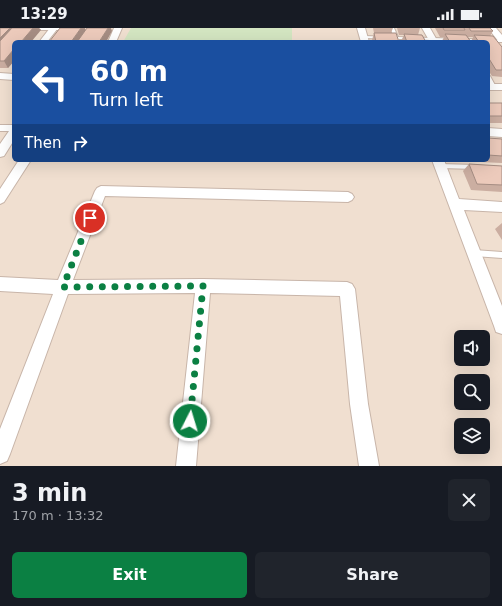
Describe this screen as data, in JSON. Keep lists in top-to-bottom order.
{
  "page": {
    "status": "13:29",
    "turn": ["60 m", "Turn left"],
    "then": "Then",
    "heading": ["3 min", "170 m · 13:32"],
    "buttons": ["Exit", "Share"]
  }
}
